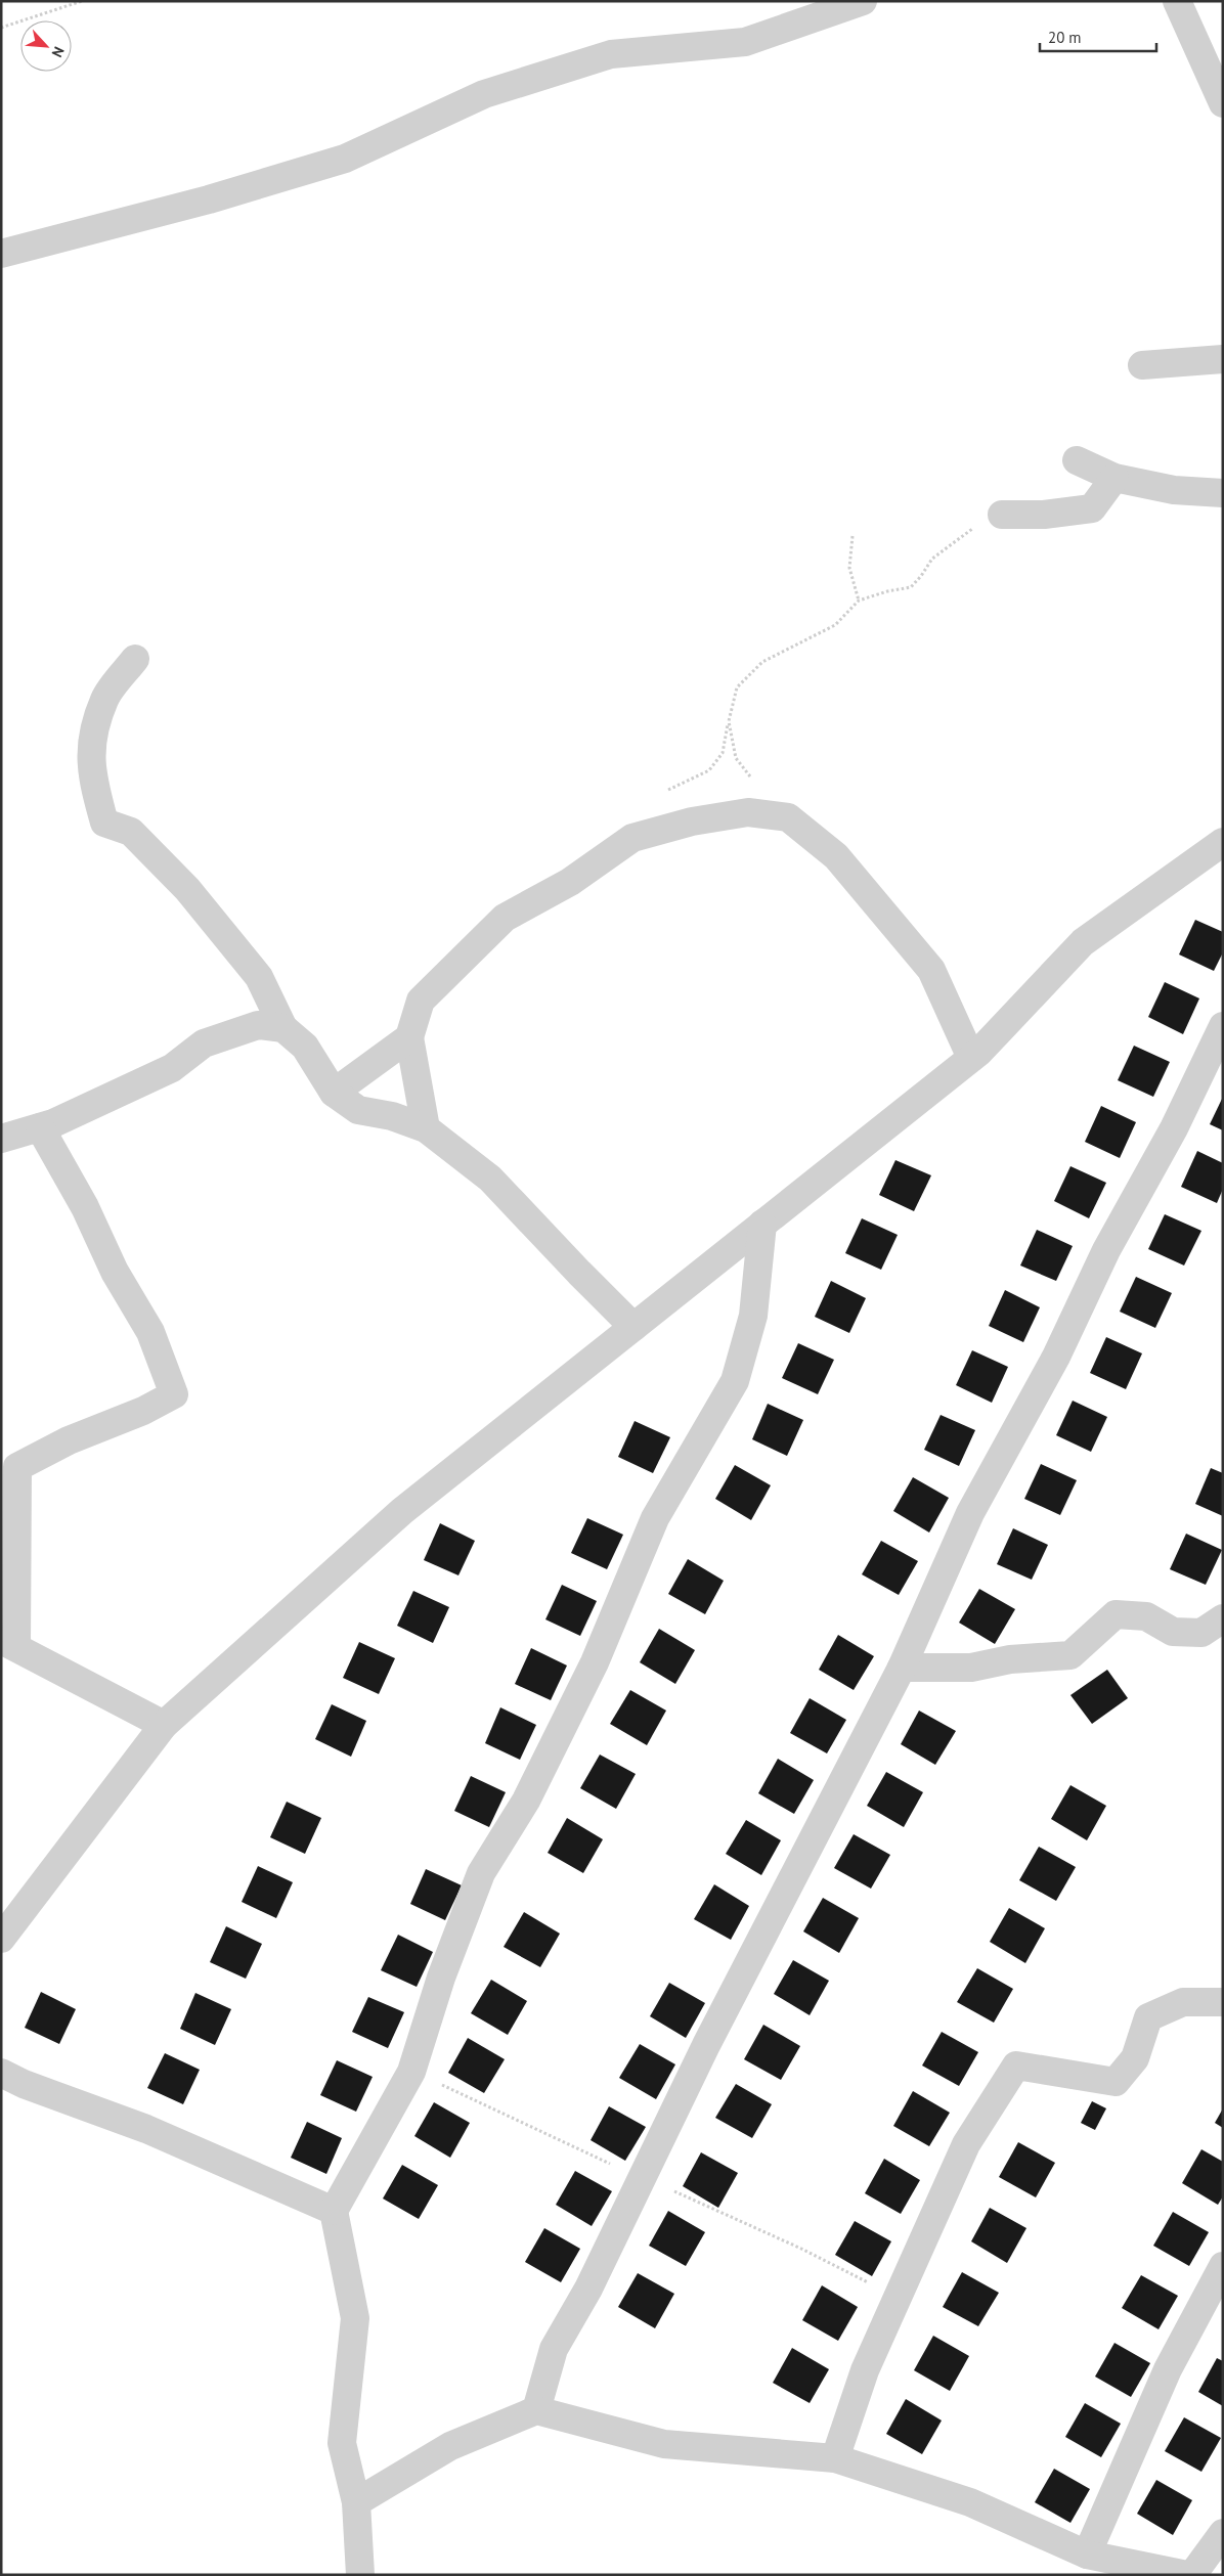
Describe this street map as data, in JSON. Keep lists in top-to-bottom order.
{
  "scale_bar": "20 m",
  "north": "bottom right"
}
